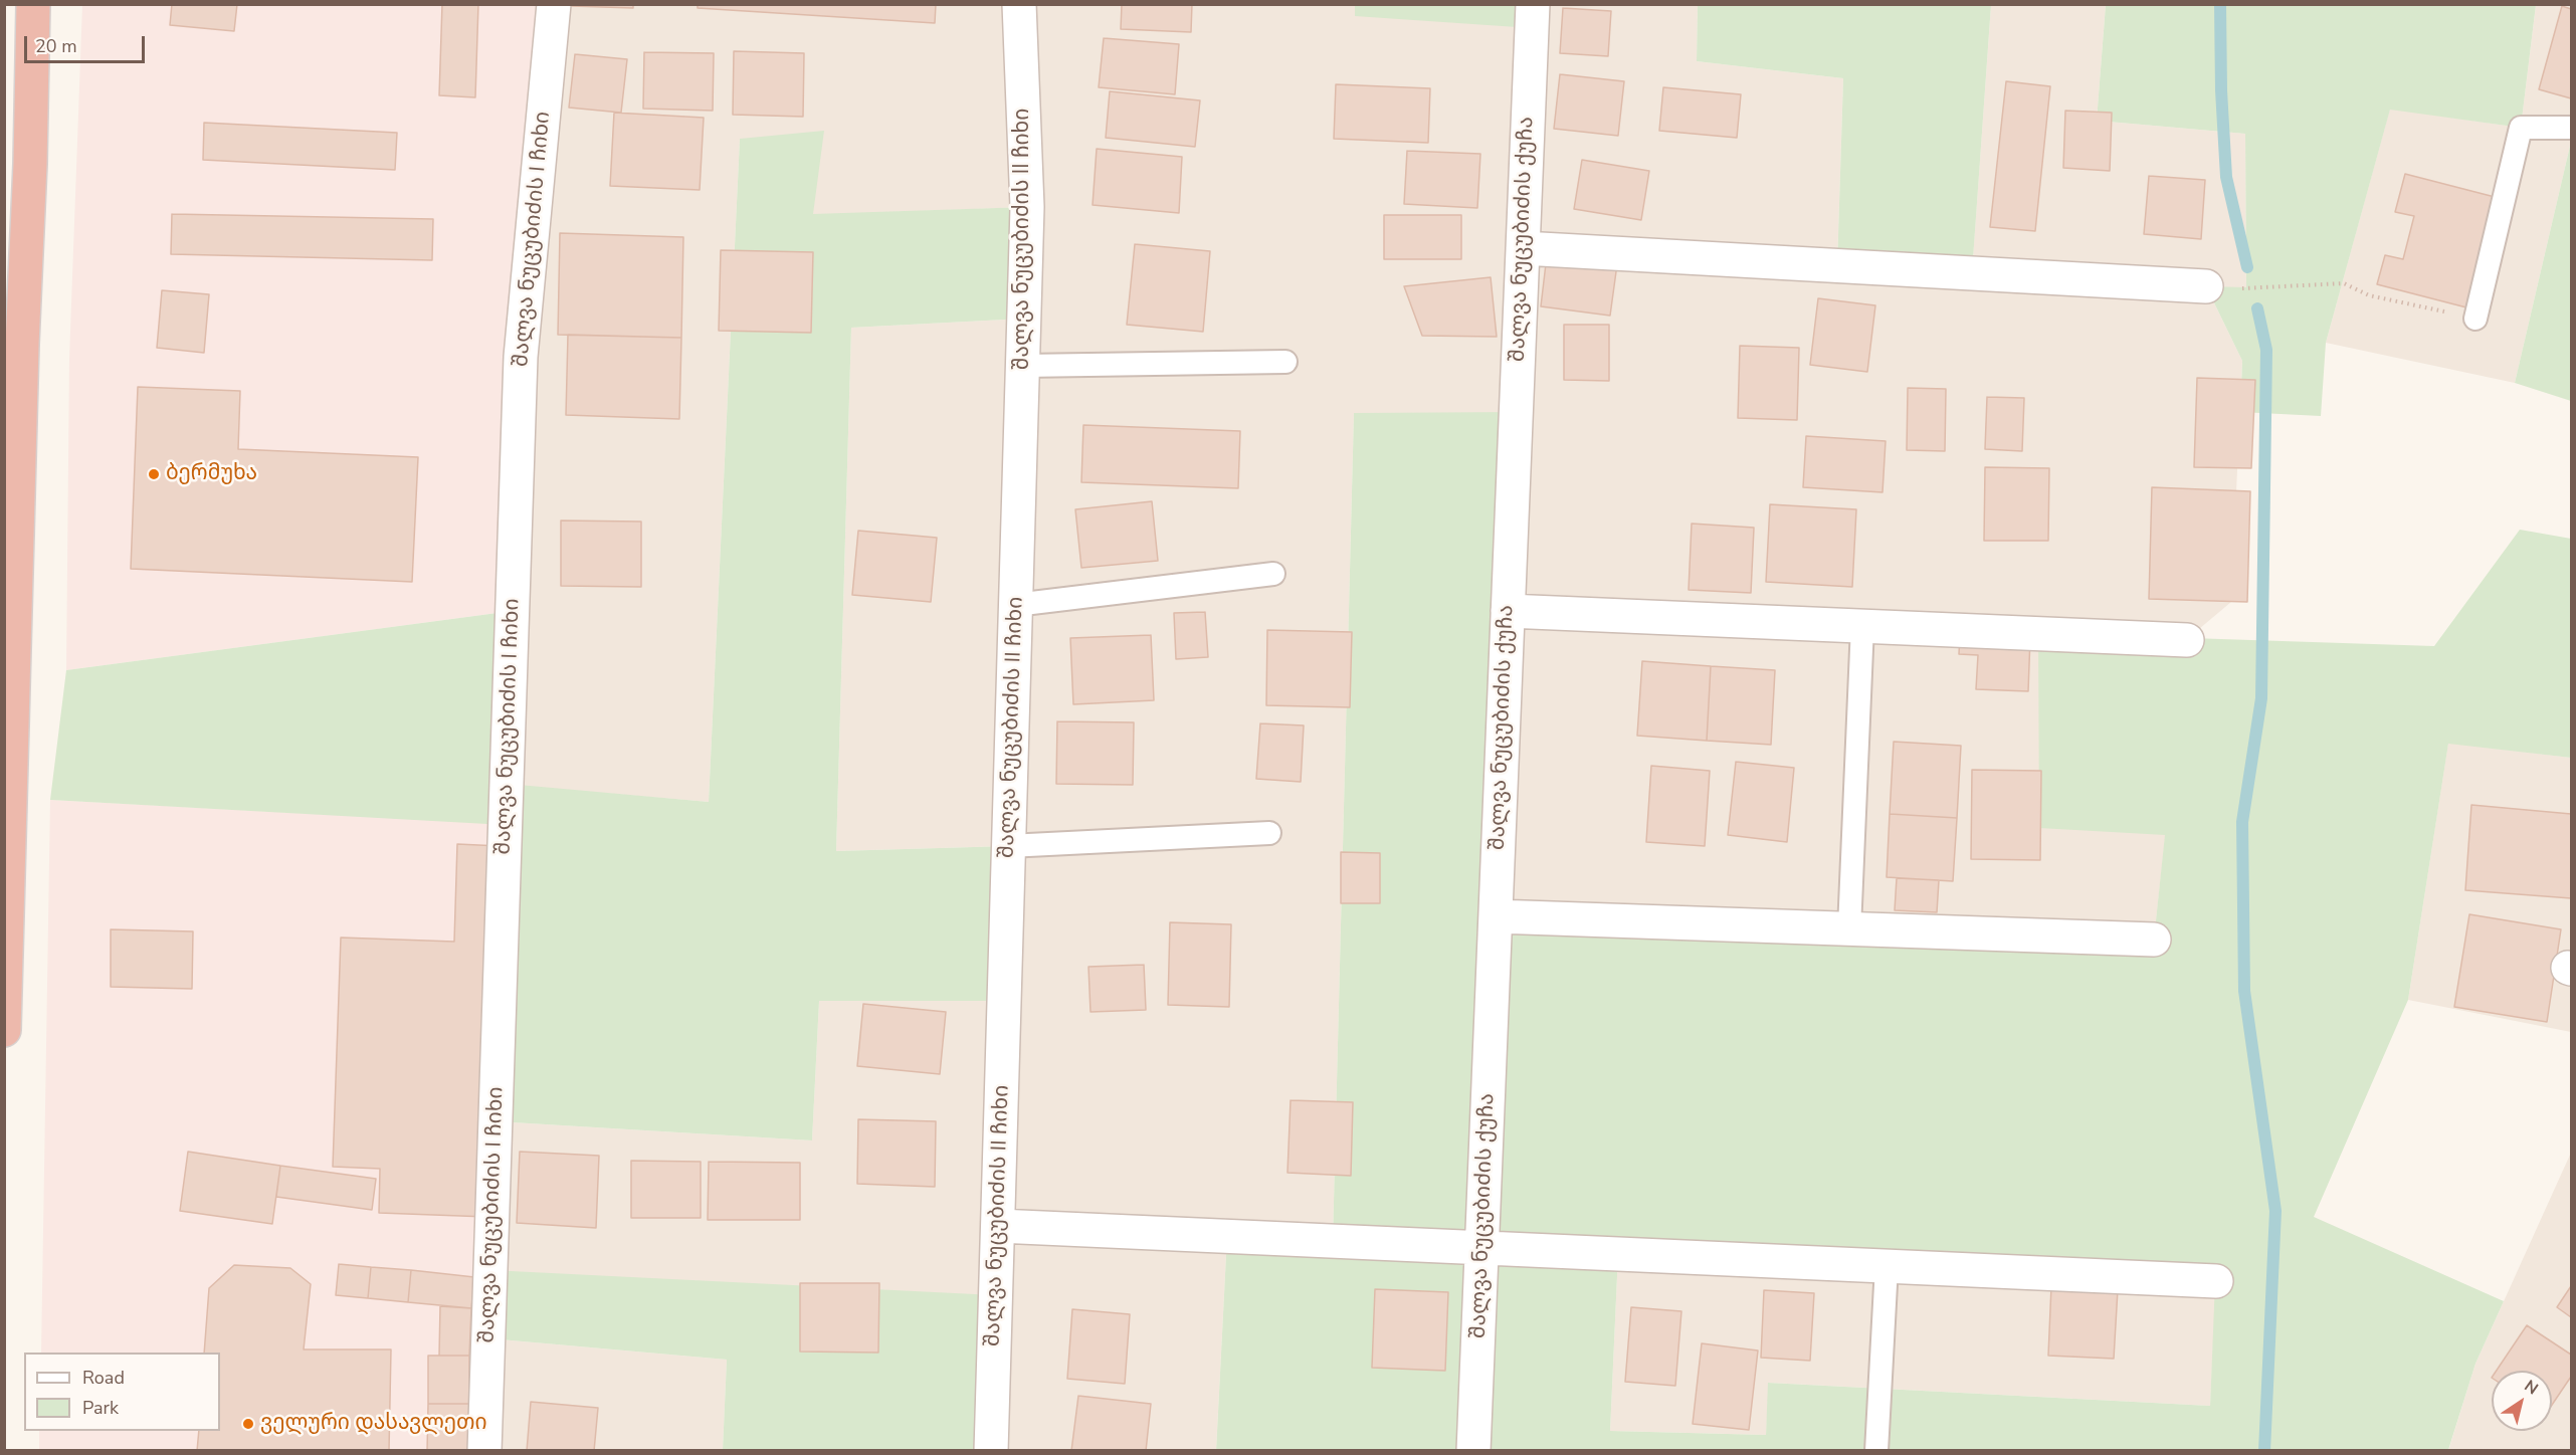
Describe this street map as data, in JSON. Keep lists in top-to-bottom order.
{
  "streets": {
    "street": ["შალვა ნუცუბიძის I ჩიხი", "შალვა ნუცუბიძის II ჩიხი", "შალვა ნუცუბიძის ქუჩა"]
  },
  "places": ["ბერმუხა", "ველური დასავლეთი"],
  "legend": ["Road", "Park"],
  "scale_bar": "20 m",
  "north": "top right"
}
